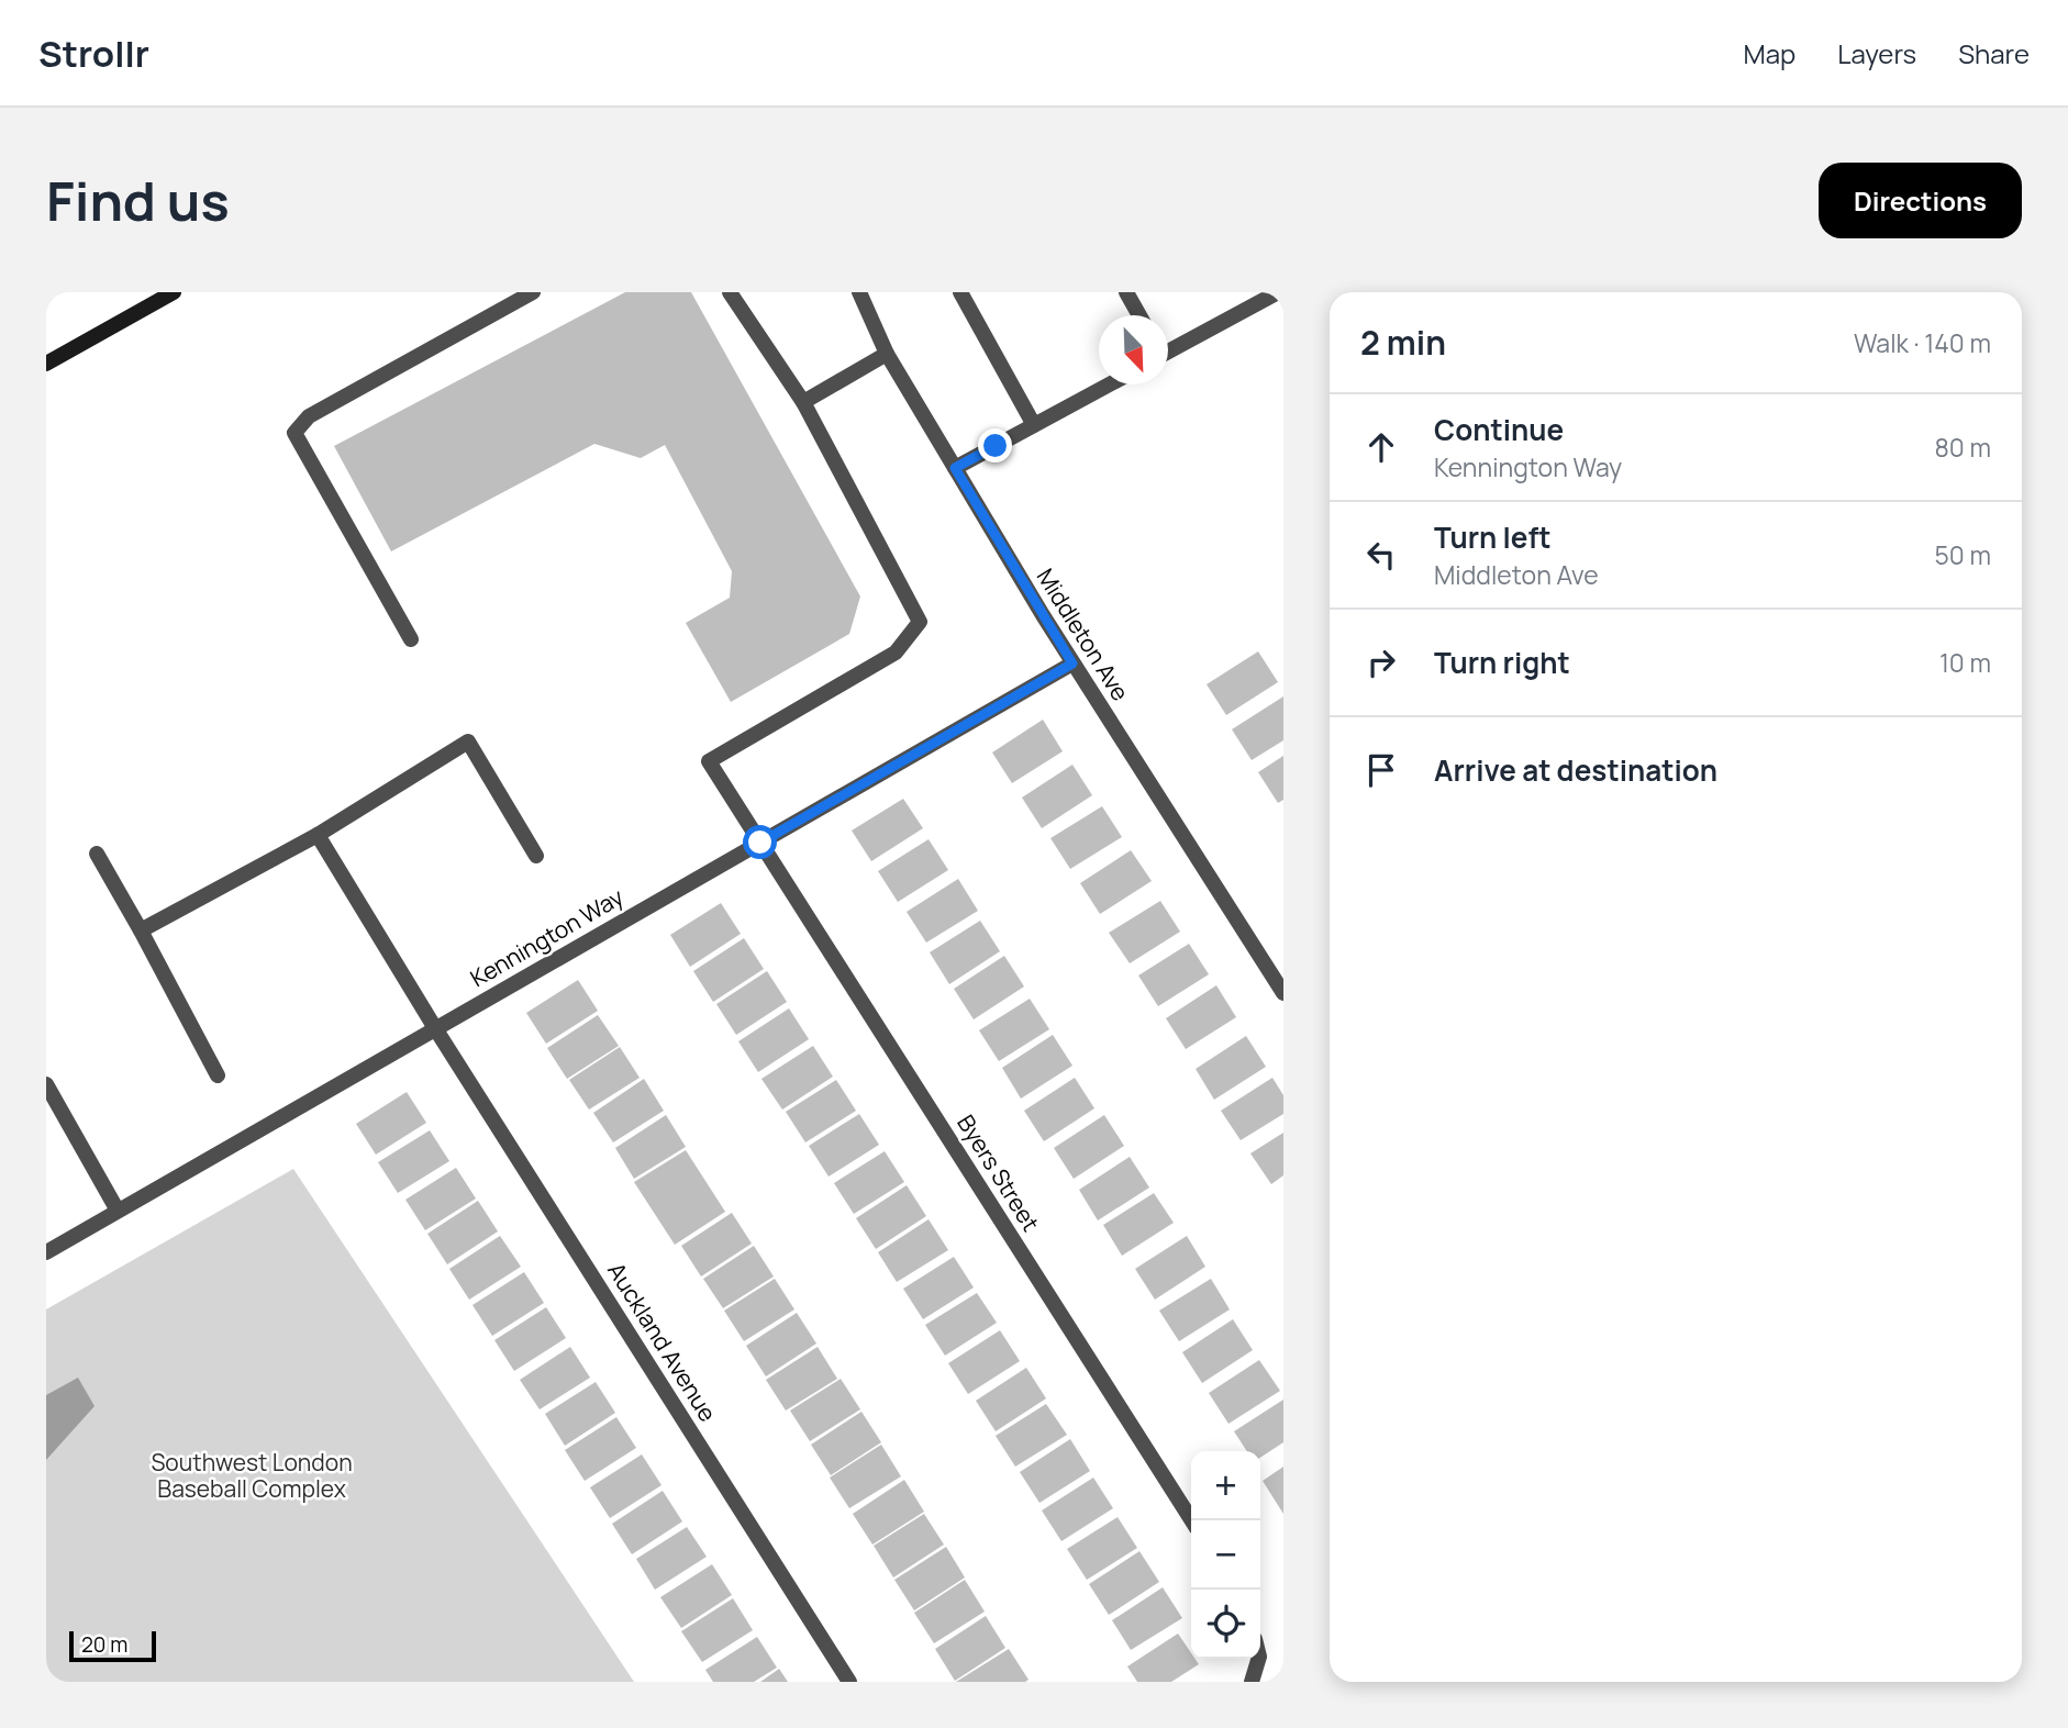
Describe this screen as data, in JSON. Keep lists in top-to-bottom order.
{
  "streets": {
    "street": [
      "Middleton Ave",
      "Kennington Way",
      "Byers Street",
      "Auckland Avenue"
    ]
  },
  "crossings": [
    ["Middleton Ave", "Kennington Way"],
    ["Kennington Way", "Byers Street"],
    ["Kennington Way", "Auckland Avenue"]
  ],
  "parks": ["Southwest London Baseball Complex"],
  "scale_bar": "20 m",
  "north": "bottom right",
  "page": {
    "header": "Strollr",
    "nav": ["Map", "Layers", "Share"],
    "buttons": "Directions",
    "title": "Find us",
    "heading": ["2 min", "Walk · 140 m"],
    "list": [
      ["Continue", "Kennington Way", "80 m"],
      ["Turn left", "Middleton Ave", "50 m"],
      ["Turn right", "10 m"],
      "Arrive at destination"
    ],
    "map_buttons": ["+", "−"],
    "scale": "20 m"
  }
}
